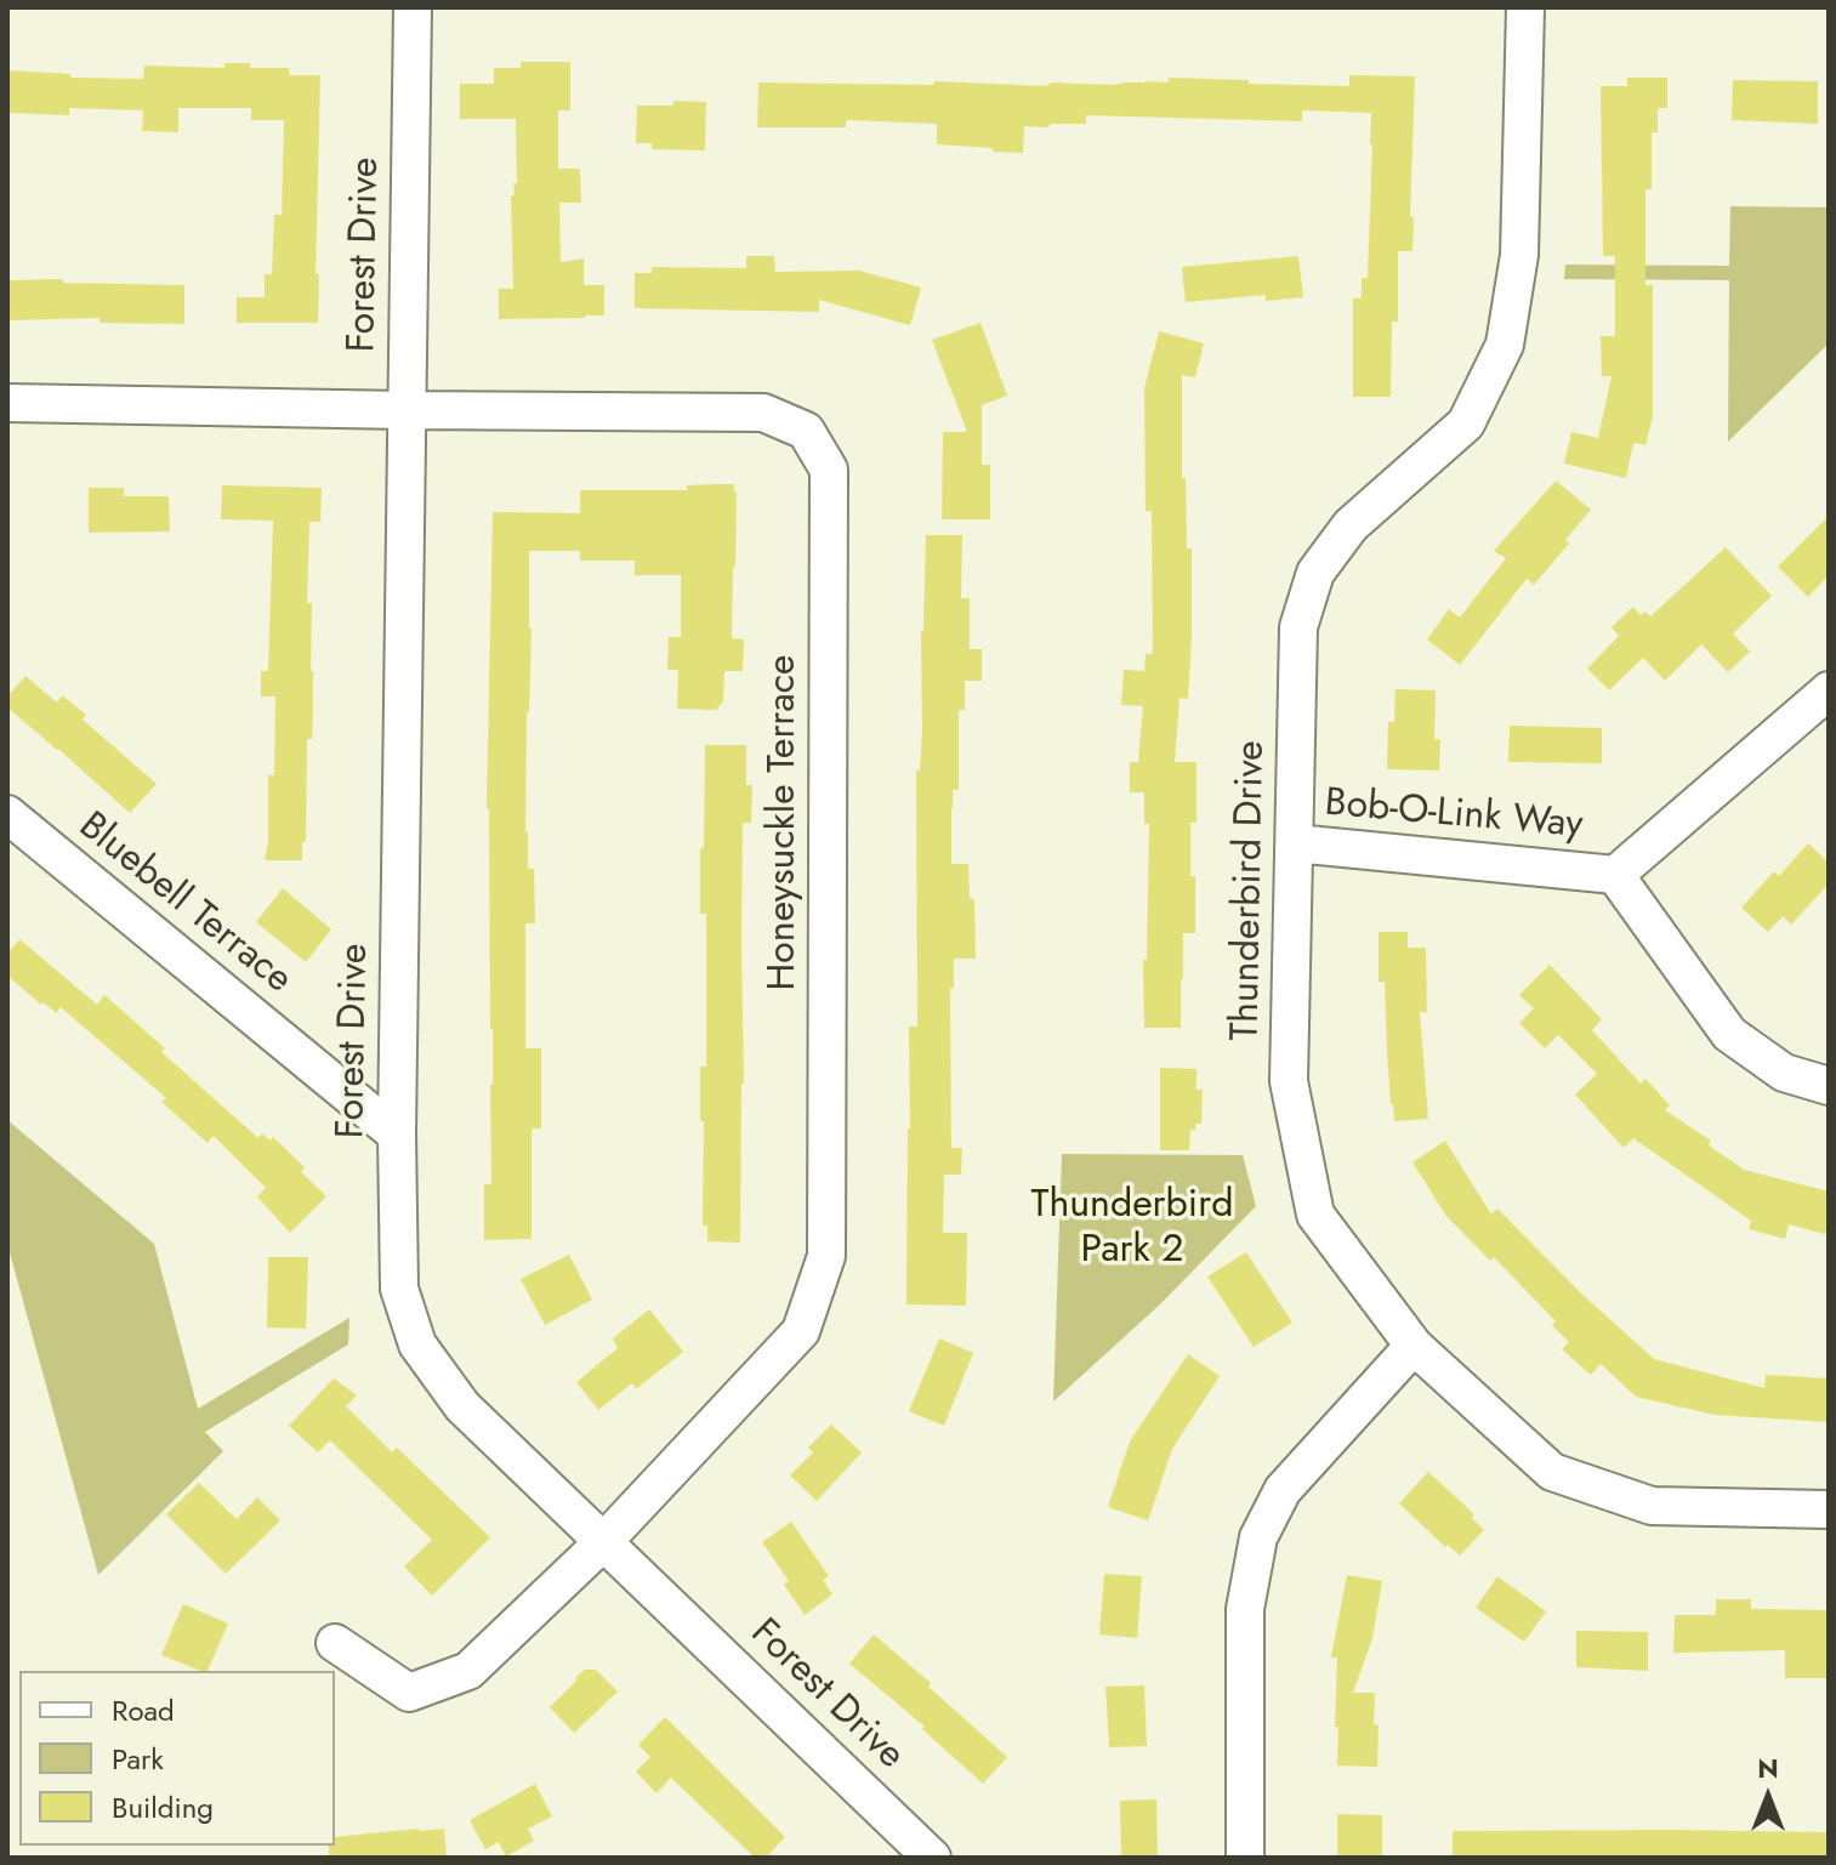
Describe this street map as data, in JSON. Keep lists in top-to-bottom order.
{
  "streets": {
    "street": [
      "Forest Drive",
      "Bob-O-Link Way",
      "Honeysuckle Terrace",
      "Thunderbird Drive",
      "Bluebell Terrace"
    ]
  },
  "crossings": [
    ["Forest Drive", "Honeysuckle Terrace"],
    ["Forest Drive", "Bluebell Terrace"],
    ["Bob-O-Link Way", "Thunderbird Drive"]
  ],
  "parks": ["Thunderbird Park 2"],
  "legend": ["Road", "Park", "Building"],
  "north": "top"
}
